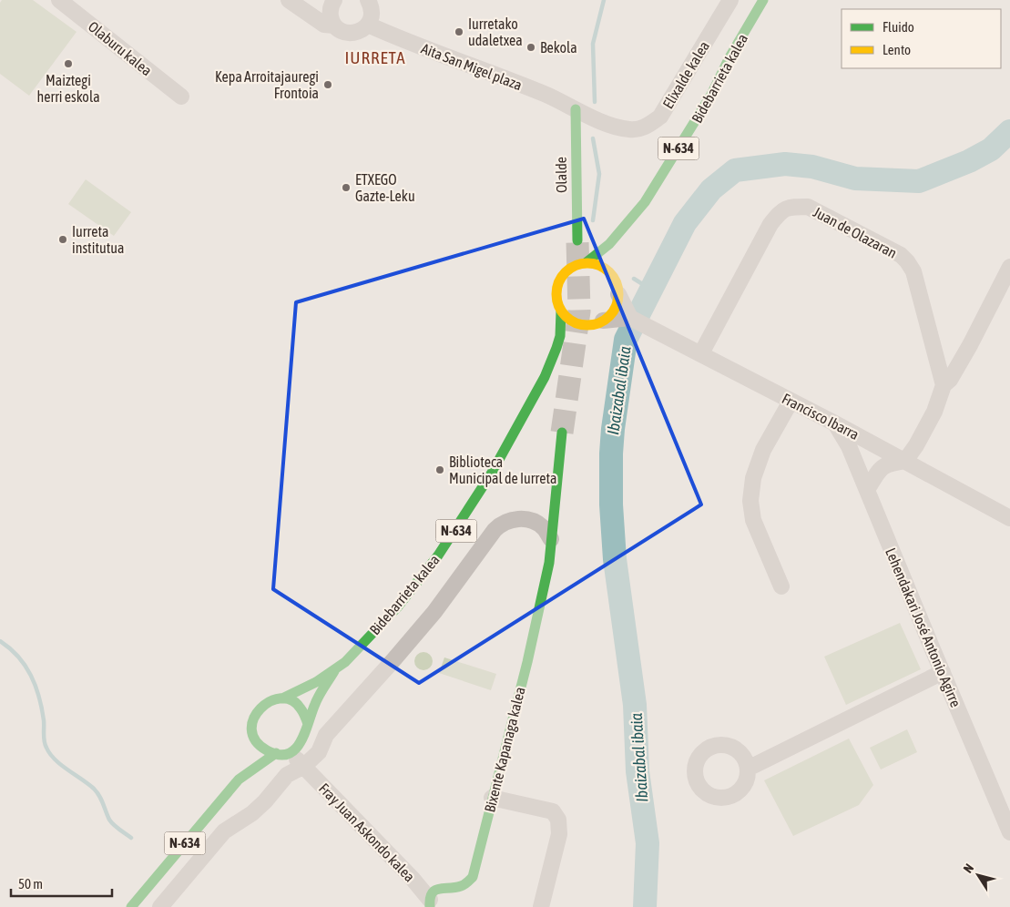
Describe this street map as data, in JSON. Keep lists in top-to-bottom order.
{
  "streets": {
    "main road": [
      "Bidebarrieta kalea",
      "N-634",
      "Olalde",
      "Bixente Kapanaga kalea"
    ],
    "street": [
      "Olaburu kalea",
      "Aita San Migel plaza",
      "Elixalde kalea",
      "Juan de Olazaran",
      "Francisco Ibarra",
      "Lehendakari José Antonio Agirre",
      "Fray Juan Askondo kalea"
    ]
  },
  "crossings": [
    ["Aita San Migel plaza", "Elixalde kalea"],
    ["Aita San Migel plaza", "Olalde"],
    ["Elixalde kalea", "Olalde"],
    ["Bidebarrieta kalea", "N-634"],
    ["Juan de Olazaran", "Francisco Ibarra"],
    ["Francisco Ibarra", "Lehendakari José Antonio Agirre"],
    ["Bixente Kapanaga kalea", "Fray Juan Askondo kalea"]
  ],
  "districts": ["IURRETA"],
  "water": ["Ibaizabal ibaia"],
  "places": [
    "Iurretako udaletxea",
    "Bekola",
    "Maiztegi herri eskola",
    "Kepa Arroitajauregi Frontoia",
    "ETXEGO Gazte-Leku",
    "Iurreta institutua",
    "Biblioteca Municipal de Iurreta"
  ],
  "legend": ["Fluido", "Lento"],
  "scale_bar": "50 m",
  "north": "top left"
}
